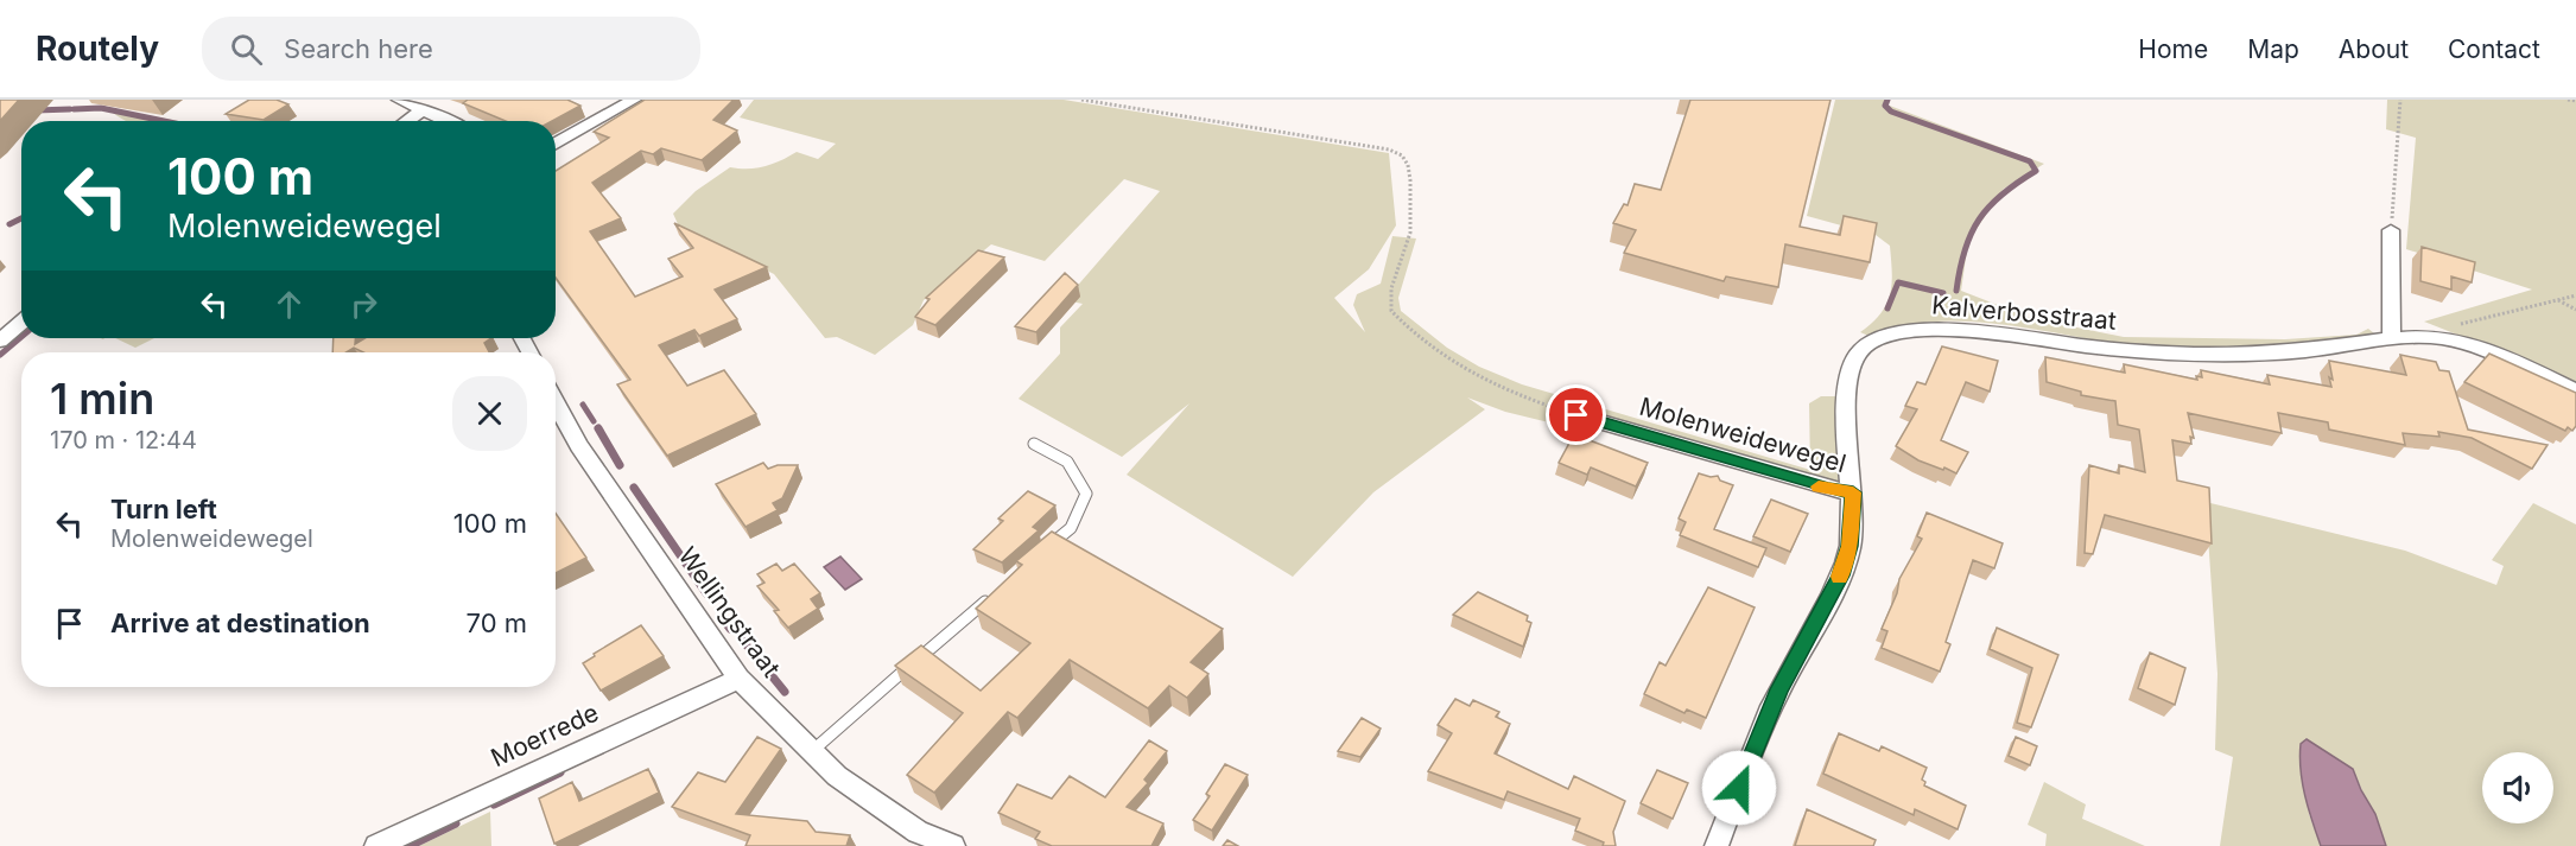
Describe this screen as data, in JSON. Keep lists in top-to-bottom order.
{
  "streets": {
    "street": [
      "Kalverbosstraat",
      "Molenweidewegel",
      "Wellingstraat",
      "Moerrede"
    ]
  },
  "crossings": [
    ["Kalverbosstraat", "Molenweidewegel"],
    ["Wellingstraat", "Moerrede"]
  ],
  "page": {
    "header": "Routely",
    "search": "Search here",
    "nav": [
      "Home",
      "Map",
      "About",
      "Contact"
    ],
    "turn": ["100 m", "Molenweidewegel"],
    "heading": ["1 min", "170 m · 12:44"],
    "list": [
      {
        "name": "Turn left",
        "note": "Molenweidewegel",
        "value": "100 m"
      },
      {
        "name": "Arrive at destination",
        "value": "70 m"
      }
    ]
  }
}
